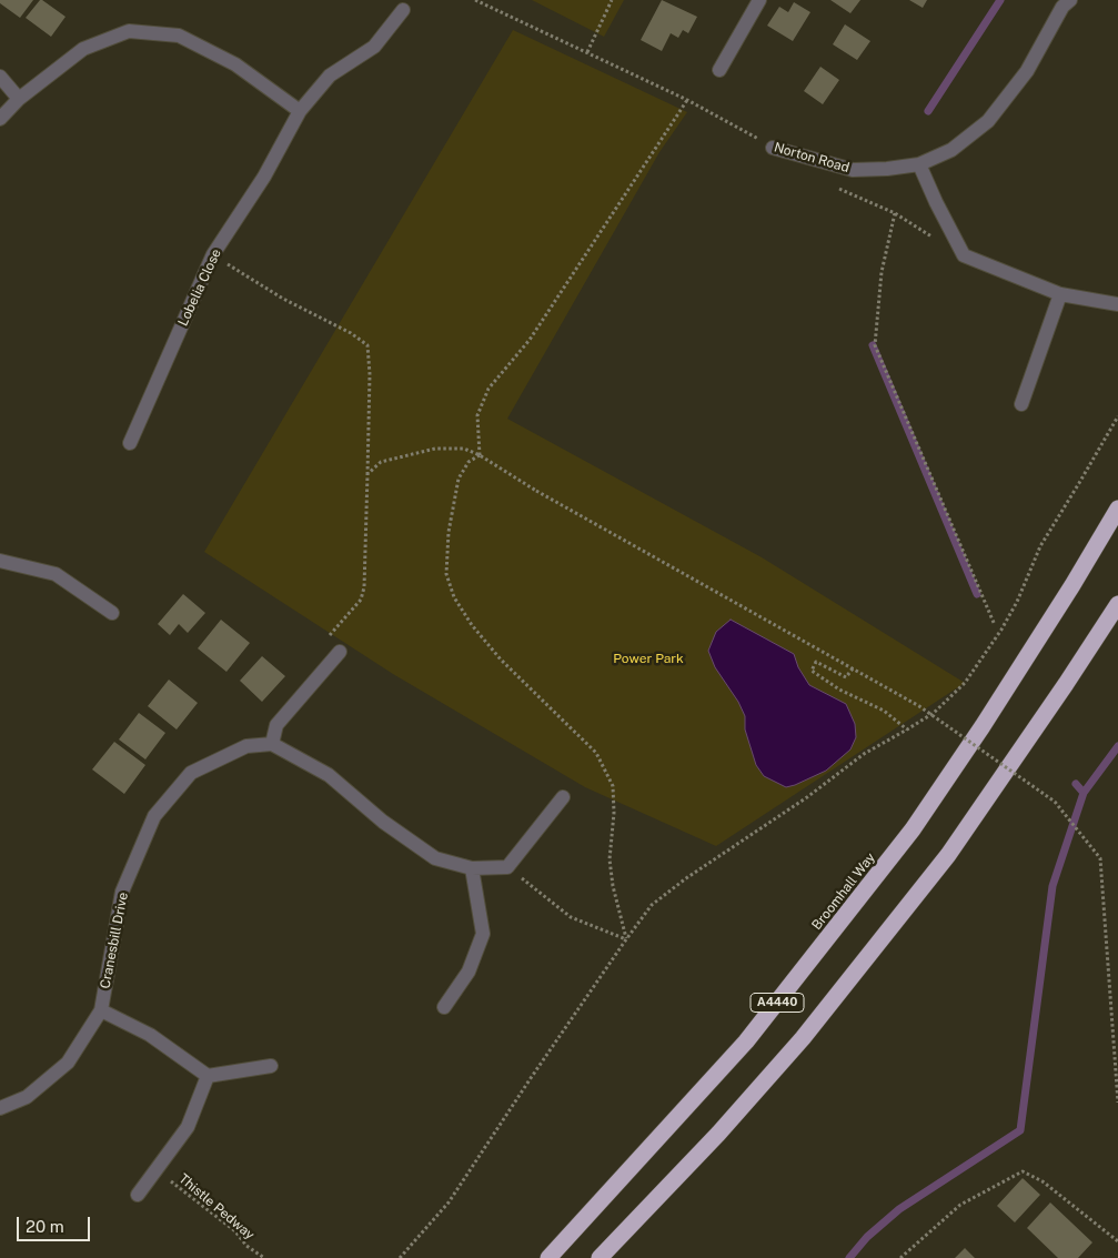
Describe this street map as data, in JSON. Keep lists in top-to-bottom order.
{
  "streets": {
    "highway": ["Broomhall Way", "A4440"],
    "street": ["Norton Road", "Lobelia Close", "Cranesbill Drive"],
    "path": ["Thistle Pedway"]
  },
  "parks": ["Power Park"],
  "scale_bar": "20 m"
}
